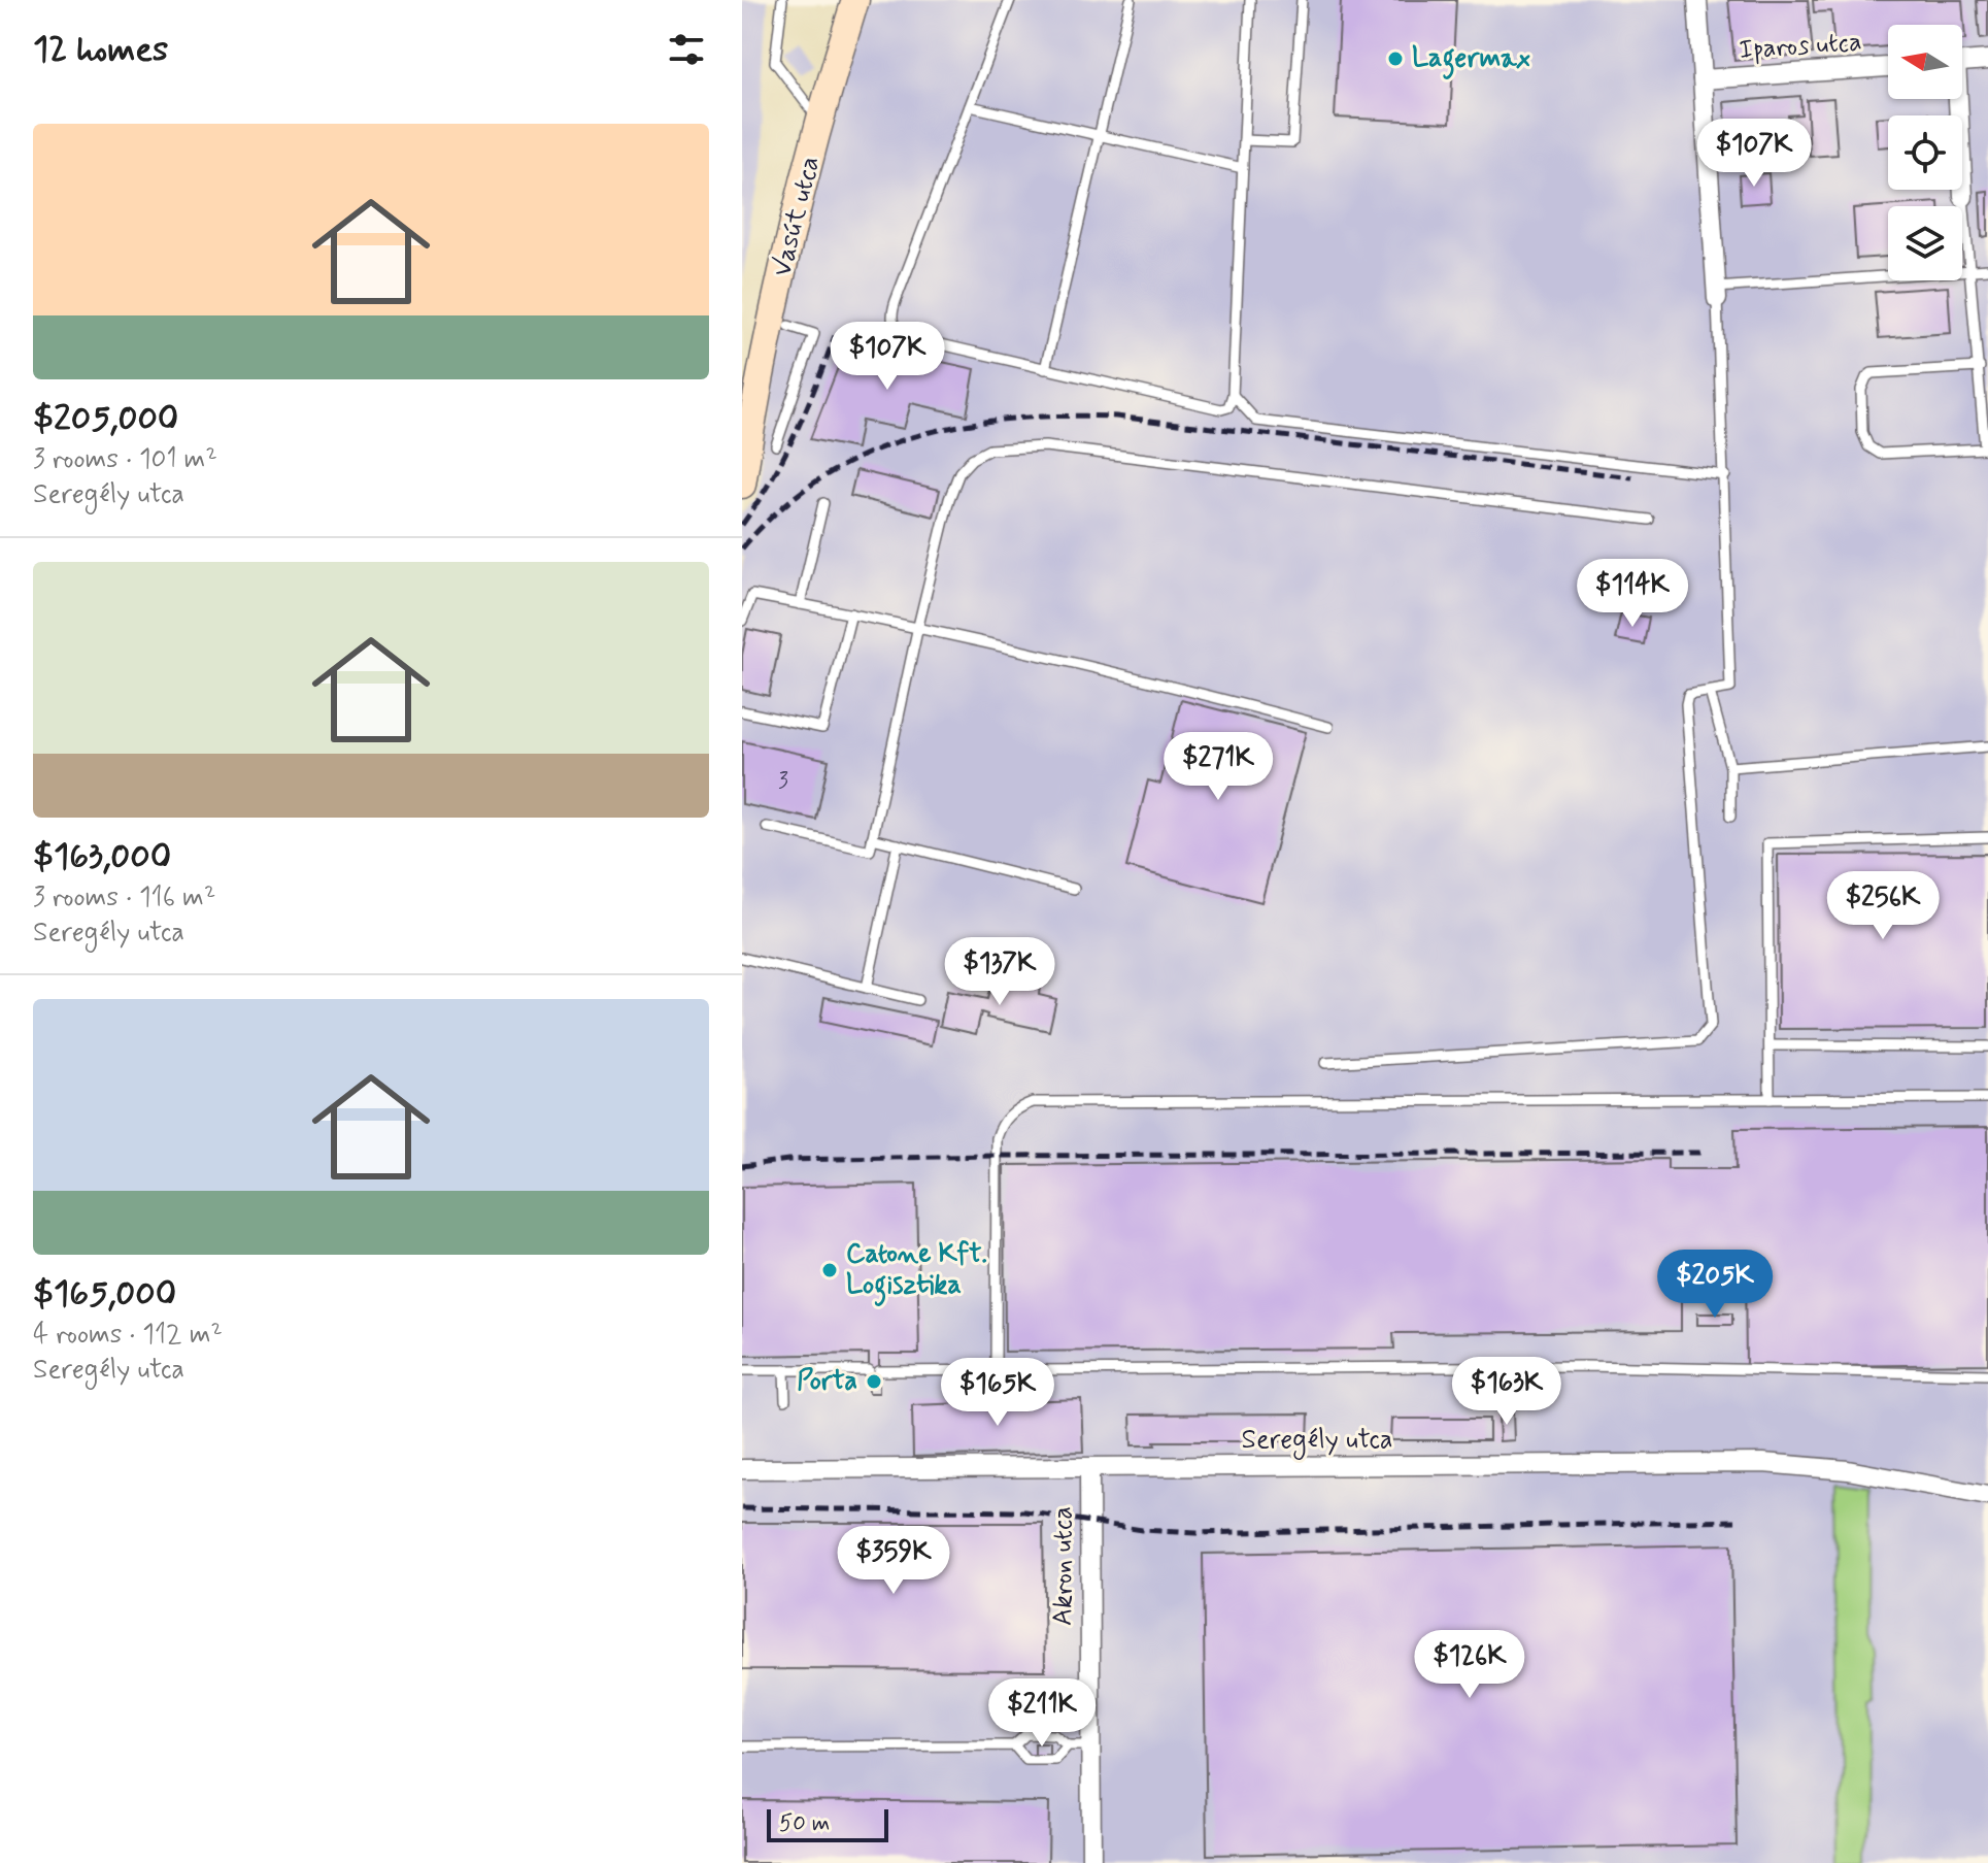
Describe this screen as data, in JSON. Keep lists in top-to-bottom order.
{
  "streets": {
    "street": [
      "Iparos utca",
      "Vasút utca",
      "Seregély utca",
      "Akron utca"
    ]
  },
  "crossings": [
    ["Seregély utca", "Akron utca"]
  ],
  "places": ["Lagermax", "Catone Kft. Logisztika", "Porta"],
  "house_numbers": ["3"],
  "scale_bar": "50 m",
  "north": "left",
  "page": {
    "heading": "12 homes",
    "list": [
      {
        "name": "$205,000",
        "note": "3 rooms · 101 m² · Seregély utca"
      },
      {
        "name": "$163,000",
        "note": "3 rooms · 116 m² · Seregély utca"
      },
      {
        "name": "$165,000",
        "note": "4 rooms · 112 m² · Seregély utca"
      }
    ],
    "price": [
      "$107K",
      "$107K",
      "$114K",
      "$271K",
      "$256K",
      "$137K",
      "$205K",
      "$163K",
      "$165K",
      "$359K",
      "$126K",
      "$211K"
    ],
    "scale": "50 m"
  }
}
